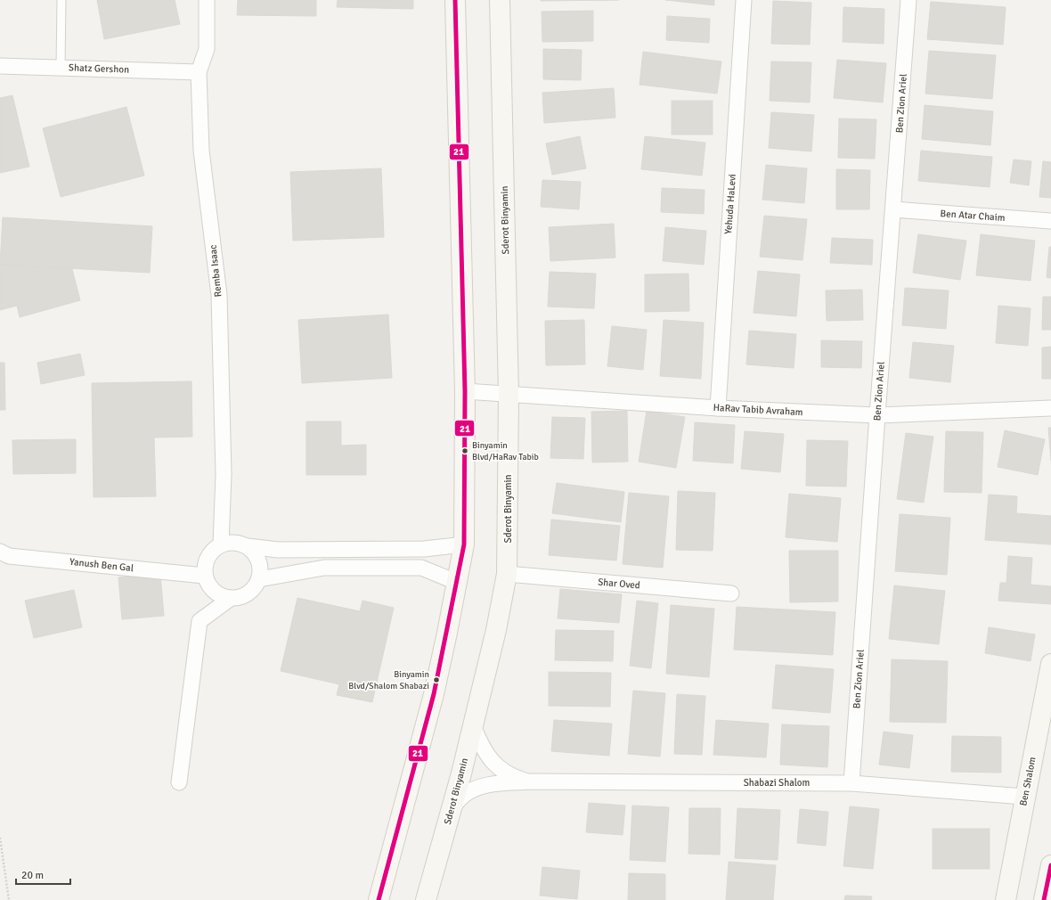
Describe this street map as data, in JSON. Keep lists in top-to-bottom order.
{
  "streets": {
    "main road": ["Sderot Binyamin", "Ben Shalom"],
    "street": [
      "Shatz Gershon",
      "Ben Zion Ariel",
      "Yehuda HaLevi",
      "Ben Atar Chaim",
      "Remba Isaac",
      "HaRav Tabib Avraham",
      "Yanush Ben Gal",
      "Shar Oved",
      "Shabazi Shalom"
    ]
  },
  "crossings": [
    ["Shatz Gershon", "Remba Isaac"],
    ["Ben Zion Ariel", "Ben Atar Chaim"],
    ["Ben Zion Ariel", "HaRav Tabib Avraham"],
    ["Ben Zion Ariel", "Shabazi Shalom"],
    ["Yehuda HaLevi", "HaRav Tabib Avraham"],
    ["Sderot Binyamin", "HaRav Tabib Avraham"],
    ["Sderot Binyamin", "Shar Oved"],
    ["Sderot Binyamin", "Shabazi Shalom"],
    ["Remba Isaac", "Yanush Ben Gal"],
    ["Ben Shalom", "Shabazi Shalom"]
  ],
  "places": ["Binyamin Blvd/HaRav Tabib", "Binyamin Blvd/Shalom Shabazi"],
  "lines": ["transit line 21"],
  "scale_bar": "20 m"
}
